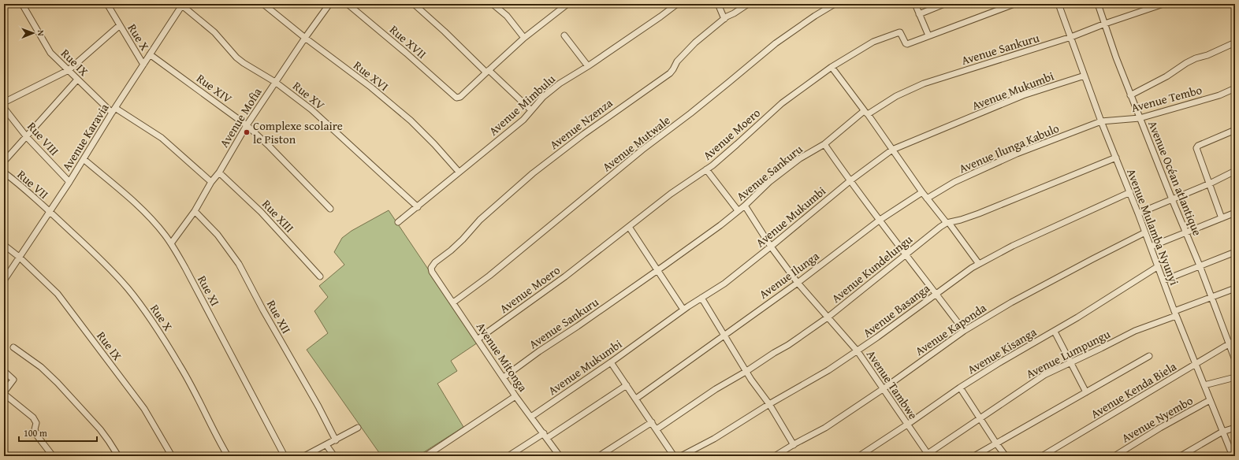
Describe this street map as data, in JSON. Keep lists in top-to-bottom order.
{
  "streets": {
    "street": [
      "Rue X",
      "Rue XVII",
      "Avenue Sankuru",
      "Rue IX",
      "Rue XVI",
      "Rue XIV",
      "Avenue Mukumbi",
      "Rue XV",
      "Avenue Tembo",
      "Avenue Mimbulu",
      "Avenue Mofia",
      "Avenue Nzenza",
      "Avenue Moero",
      "Avenue Karavia",
      "Rue VIII",
      "Avenue Mutwale",
      "Avenue Ilunga Kabulo",
      "Avenue Océan atlantique",
      "Rue VII",
      "Rue XIII",
      "Avenue Mulamba Nyunyi",
      "Avenue Kundelungu",
      "Avenue Ilunga",
      "Rue XI",
      "Avenue Basanga",
      "Rue XII",
      "Avenue Kaponda",
      "Avenue Kisanga",
      "Avenue Lumpungu",
      "Avenue Mitonga",
      "Avenue Tambwe",
      "Avenue Kenda Biela",
      "Avenue Nyembo"
    ]
  },
  "crossings": [
    ["Rue X", "Avenue Karavia"],
    ["Rue X", "Rue VII"],
    ["Avenue Sankuru", "Avenue Océan atlantique"],
    ["Avenue Sankuru", "Avenue Mulamba Nyunyi"],
    ["Avenue Sankuru", "Avenue Mitonga"],
    ["Avenue Sankuru", "Avenue Tambwe"],
    ["Rue IX", "Avenue Karavia"],
    ["Rue XVI", "Avenue Mimbulu"],
    ["Rue XVI", "Avenue Mofia"],
    ["Rue XIV", "Avenue Mofia"],
    ["Rue XIV", "Avenue Karavia"],
    ["Avenue Mukumbi", "Avenue Mulamba Nyunyi"],
    ["Avenue Mukumbi", "Avenue Mitonga"],
    ["Avenue Mukumbi", "Avenue Tambwe"],
    ["Rue XV", "Avenue Mimbulu"],
    ["Rue XV", "Avenue Mofia"],
    ["Rue XV", "Avenue Karavia"],
    ["Avenue Tembo", "Avenue Ilunga Kabulo"],
    ["Avenue Tembo", "Avenue Océan atlantique"],
    ["Avenue Tembo", "Avenue Mulamba Nyunyi"],
    ["Avenue Mofia", "Rue XIII"],
    ["Avenue Mofia", "Rue XI"],
    ["Avenue Mofia", "Rue XII"],
    ["Avenue Nzenza", "Avenue Mitonga"],
    ["Avenue Moero", "Avenue Mitonga"],
    ["Avenue Karavia", "Rue VIII"],
    ["Avenue Karavia", "Rue VII"],
    ["Avenue Karavia", "Rue XI"],
    ["Avenue Mutwale", "Avenue Mitonga"],
    ["Avenue Ilunga Kabulo", "Avenue Mulamba Nyunyi"],
    ["Avenue Océan atlantique", "Avenue Lumpungu"],
    ["Avenue Océan atlantique", "Avenue Kenda Biela"],
    ["Avenue Mulamba Nyunyi", "Avenue Kundelungu"],
    ["Avenue Mulamba Nyunyi", "Avenue Basanga"],
    ["Avenue Mulamba Nyunyi", "Avenue Kaponda"],
    ["Avenue Mulamba Nyunyi", "Avenue Kisanga"],
    ["Avenue Mulamba Nyunyi", "Avenue Lumpungu"],
    ["Avenue Mulamba Nyunyi", "Avenue Kenda Biela"],
    ["Avenue Mulamba Nyunyi", "Avenue Nyembo"],
    ["Avenue Kundelungu", "Avenue Tambwe"],
    ["Avenue Ilunga", "Avenue Tambwe"],
    ["Avenue Basanga", "Avenue Tambwe"],
    ["Avenue Kaponda", "Avenue Tambwe"],
    ["Avenue Kisanga", "Avenue Tambwe"],
    ["Avenue Lumpungu", "Avenue Tambwe"]
  ],
  "places": ["Complexe scolaire le Piston"],
  "scale_bar": "100 m",
  "north": "right"
}
